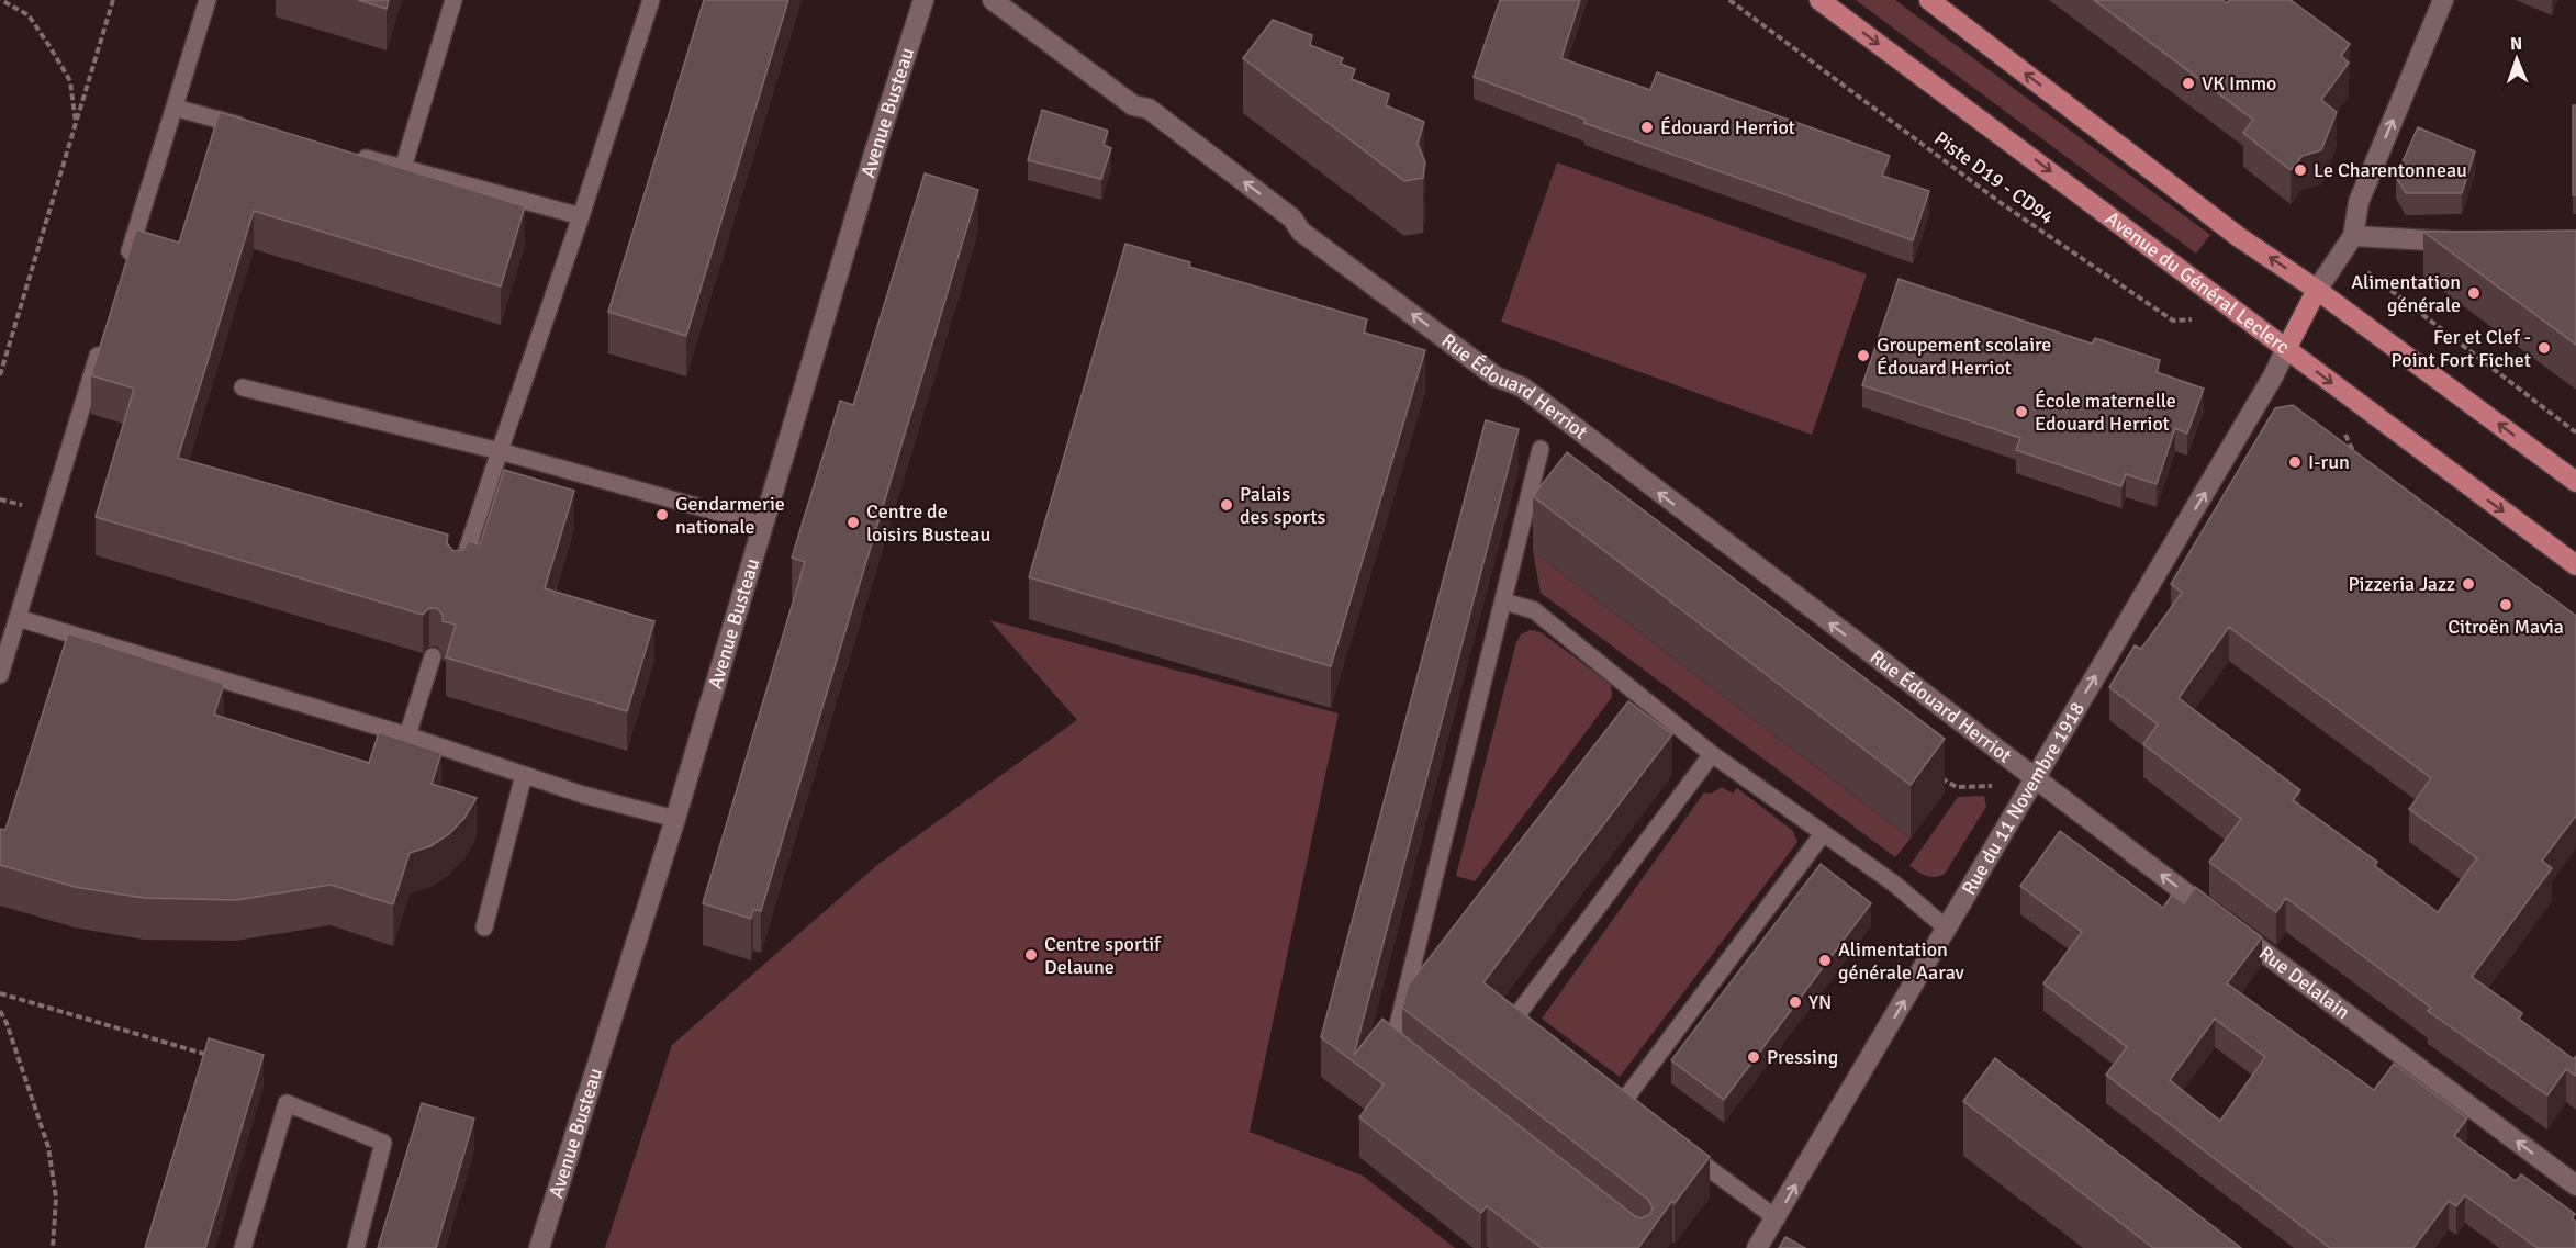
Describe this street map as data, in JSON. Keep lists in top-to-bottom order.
{
  "streets": {
    "main road": ["Avenue du Général Leclerc"],
    "street": [
      "Avenue Busteau",
      "Rue Édouard Herriot",
      "Rue du 11 Novembre 1918",
      "Rue Delalain"
    ],
    "path": ["Piste D19 - CD94"]
  },
  "crossings": [
    ["Avenue du Général Leclerc", "Rue du 11 Novembre 1918"],
    ["Rue Édouard Herriot", "Rue du 11 Novembre 1918"],
    ["Rue Édouard Herriot", "Rue Delalain"],
    ["Rue du 11 Novembre 1918", "Rue Delalain"]
  ],
  "one_way": ["Rue Édouard Herriot", "Rue du 11 Novembre 1918", "Rue Delalain"],
  "places": [
    "VK Immo",
    "Édouard Herriot",
    "Le Charentonneau",
    "Alimentation générale",
    "Fer et Clef - Point Fort Fichet",
    "Groupement scolaire Édouard Herriot",
    "École maternelle Edouard Herriot",
    "I-run",
    "Palais des sports",
    "Gendarmerie nationale",
    "Centre de loisirs Busteau",
    "Pizzeria Jazz",
    "Citroën Mavia",
    "Centre sportif Delaune",
    "Alimentation générale Aarav",
    "YN",
    "Pressing"
  ],
  "north": "top"
}
